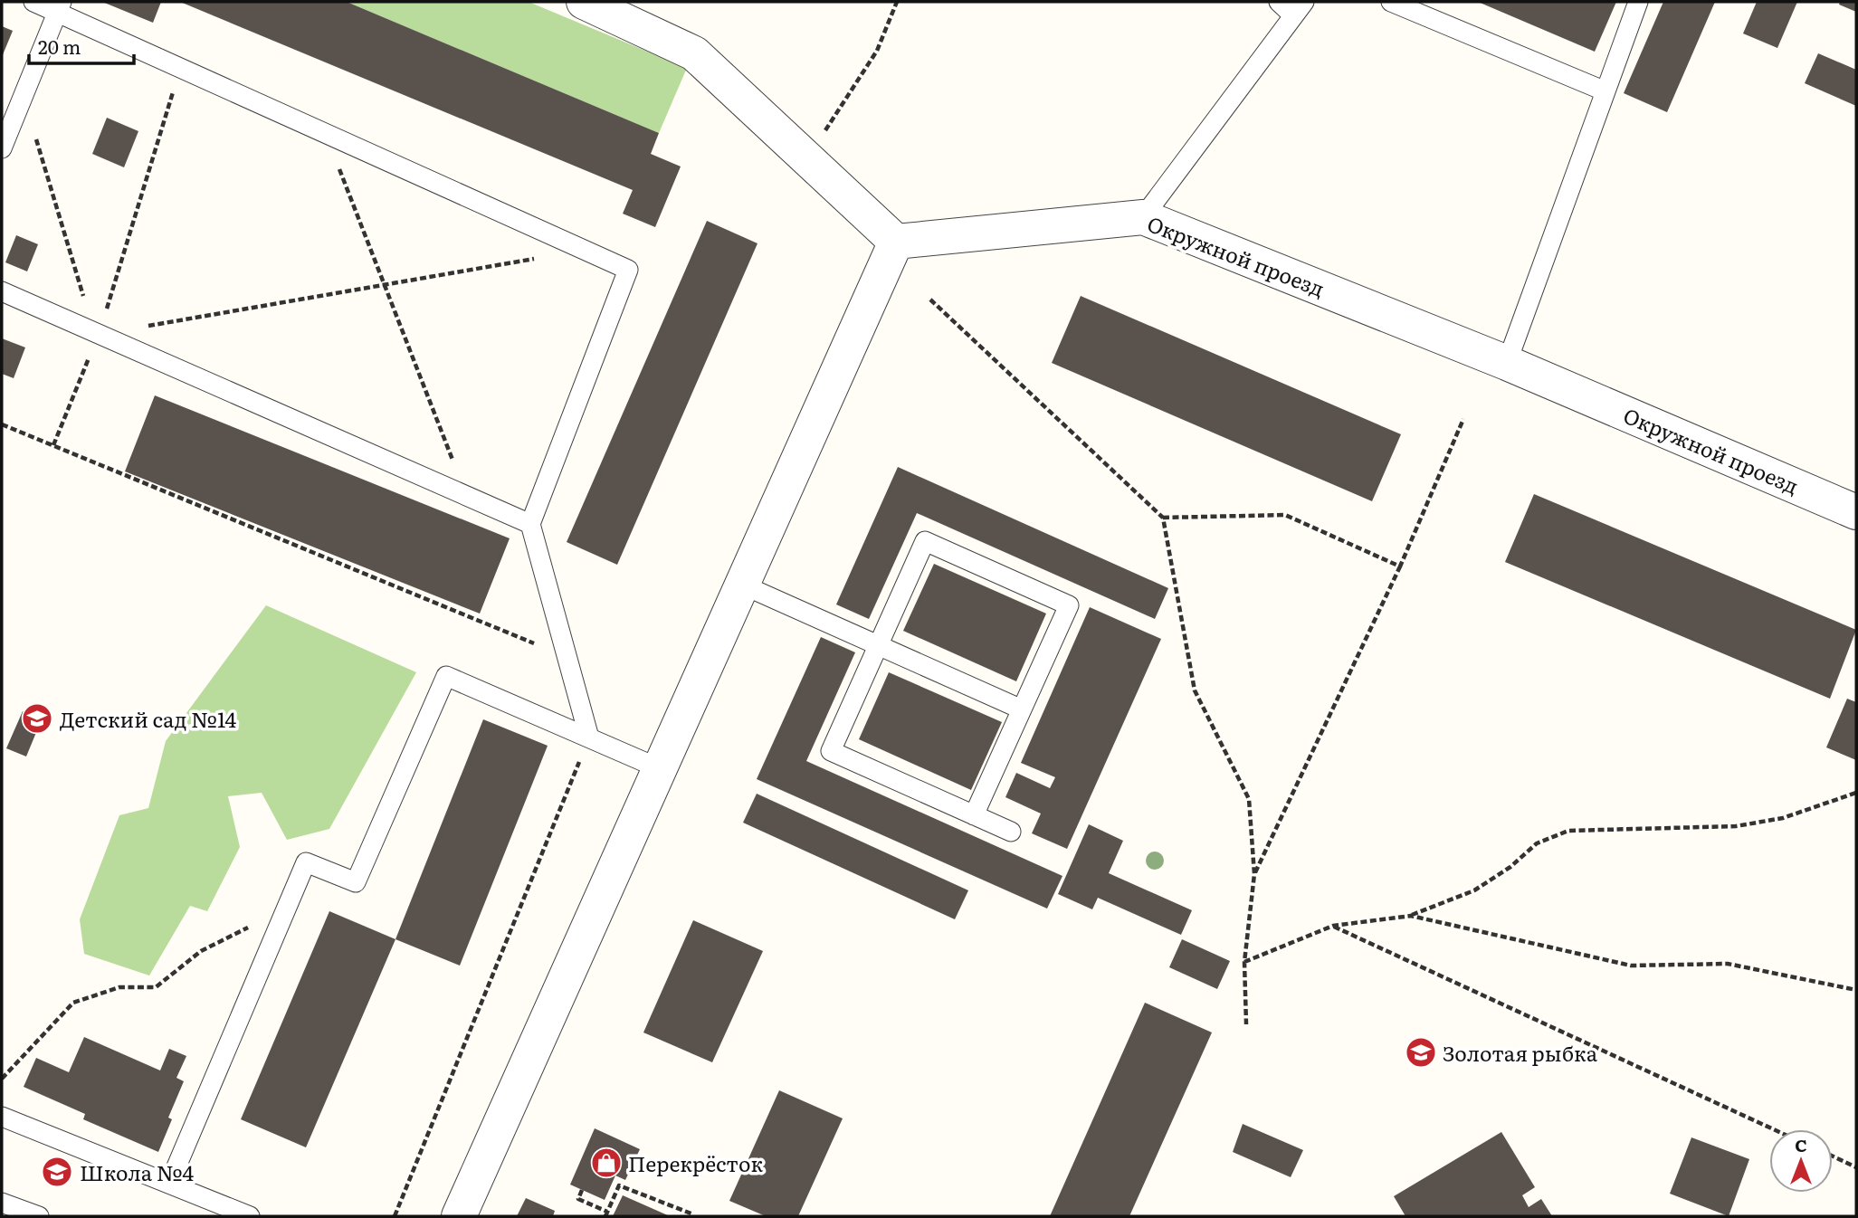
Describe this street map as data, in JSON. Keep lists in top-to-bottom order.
{
  "streets": {
    "street": ["Окружной проезд"]
  },
  "places": {
    "school or university": ["Детский сад №14", "Золотая рыбка", "Школа №4"],
    "shop": ["Перекрёсток"]
  },
  "scale_bar": "20 m",
  "north": "top"
}
